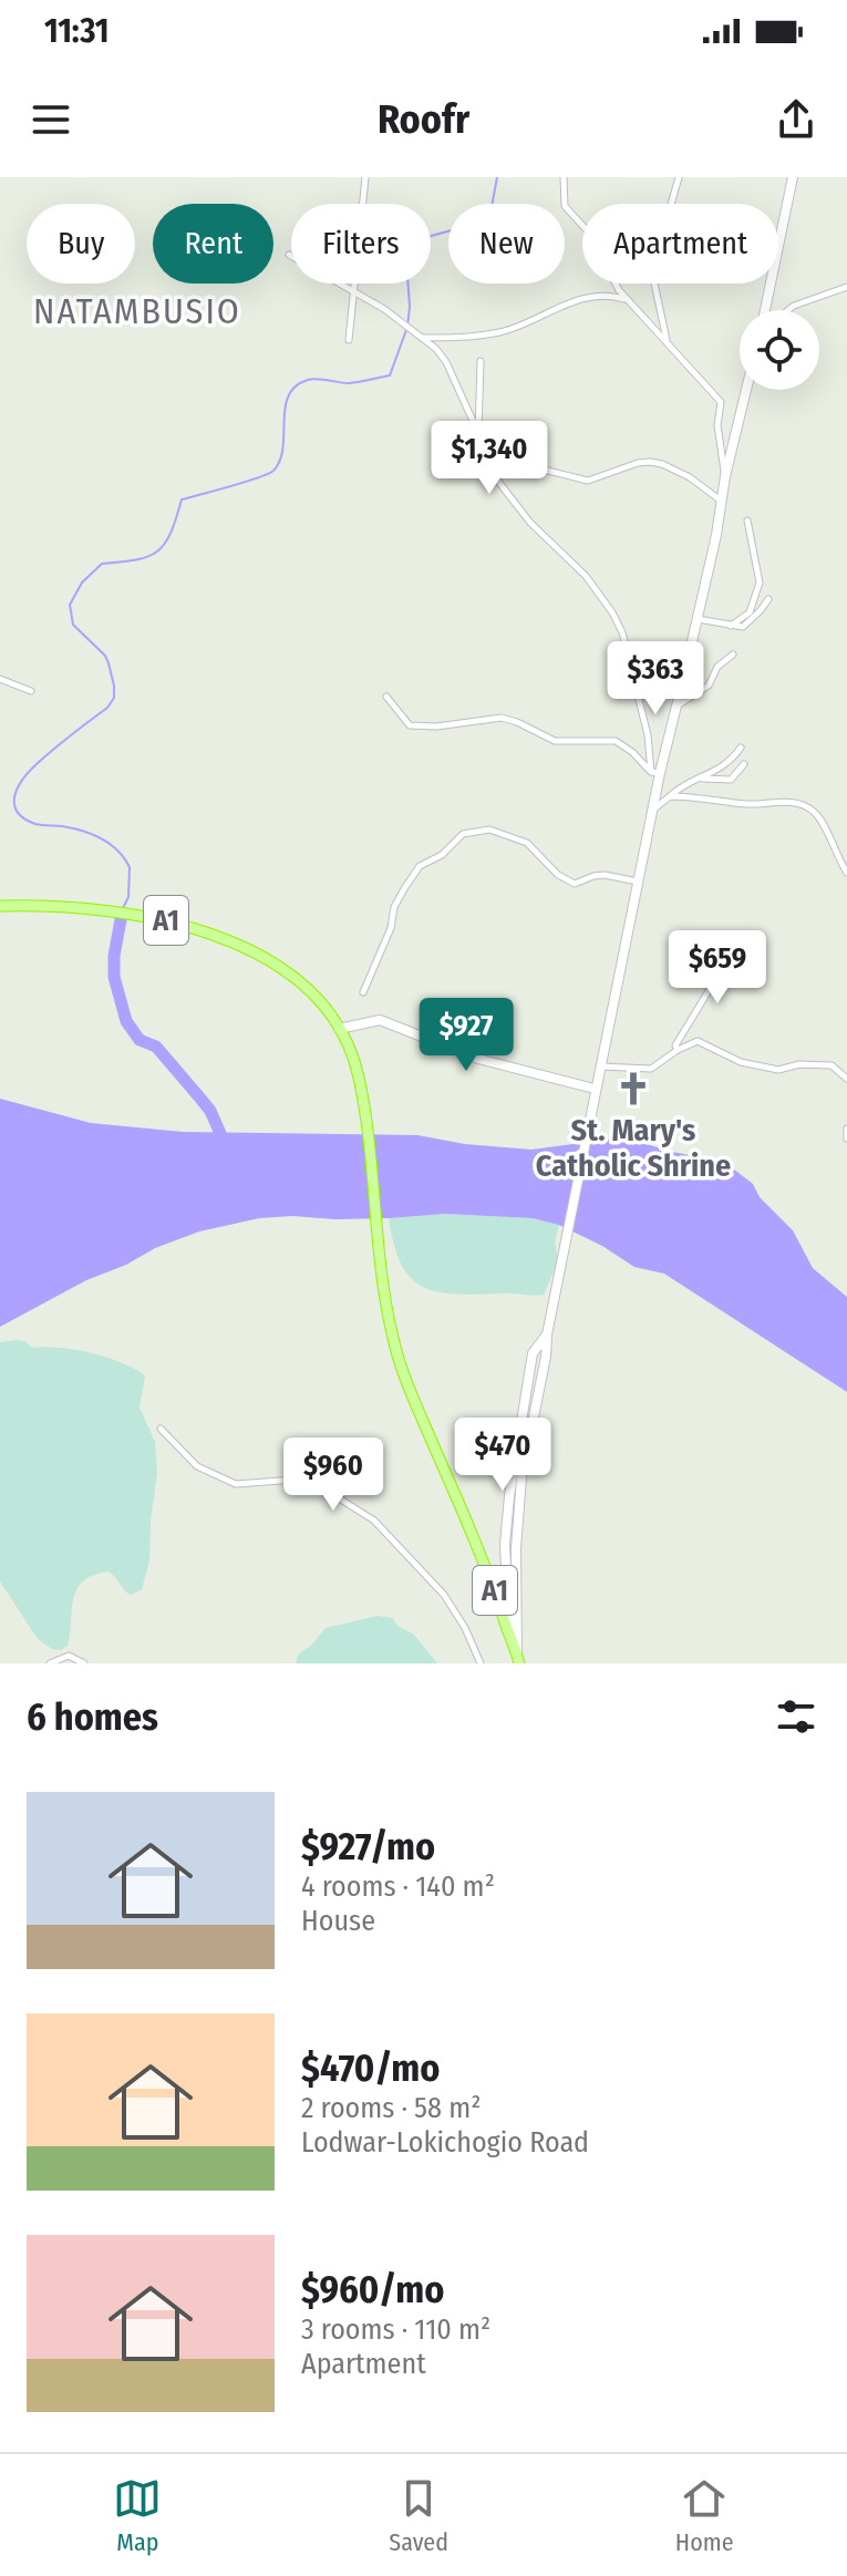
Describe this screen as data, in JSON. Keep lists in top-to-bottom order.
{
  "streets": {
    "highway": ["A1"]
  },
  "districts": ["NATAMBUSIO"],
  "places": {
    "church": ["St. Mary's Catholic Shrine"]
  },
  "page": {
    "status": "11:31",
    "header": "Roofr",
    "chip": [
      "Buy",
      "Rent",
      "Filters",
      "New",
      "Apartment"
    ],
    "price": [
      "$1,340",
      "$363",
      "$659",
      "$927",
      "$470",
      "$960"
    ],
    "heading": "6 homes",
    "list": [
      {
        "name": "$927/mo",
        "note": "4 rooms · 140 m² · House"
      },
      {
        "name": "$470/mo",
        "note": "2 rooms · 58 m² · Lodwar-Lokichogio Road"
      },
      {
        "name": "$960/mo",
        "note": "3 rooms · 110 m² · Apartment"
      }
    ],
    "tabs": ["Map", "Saved", "Home"]
  }
}
